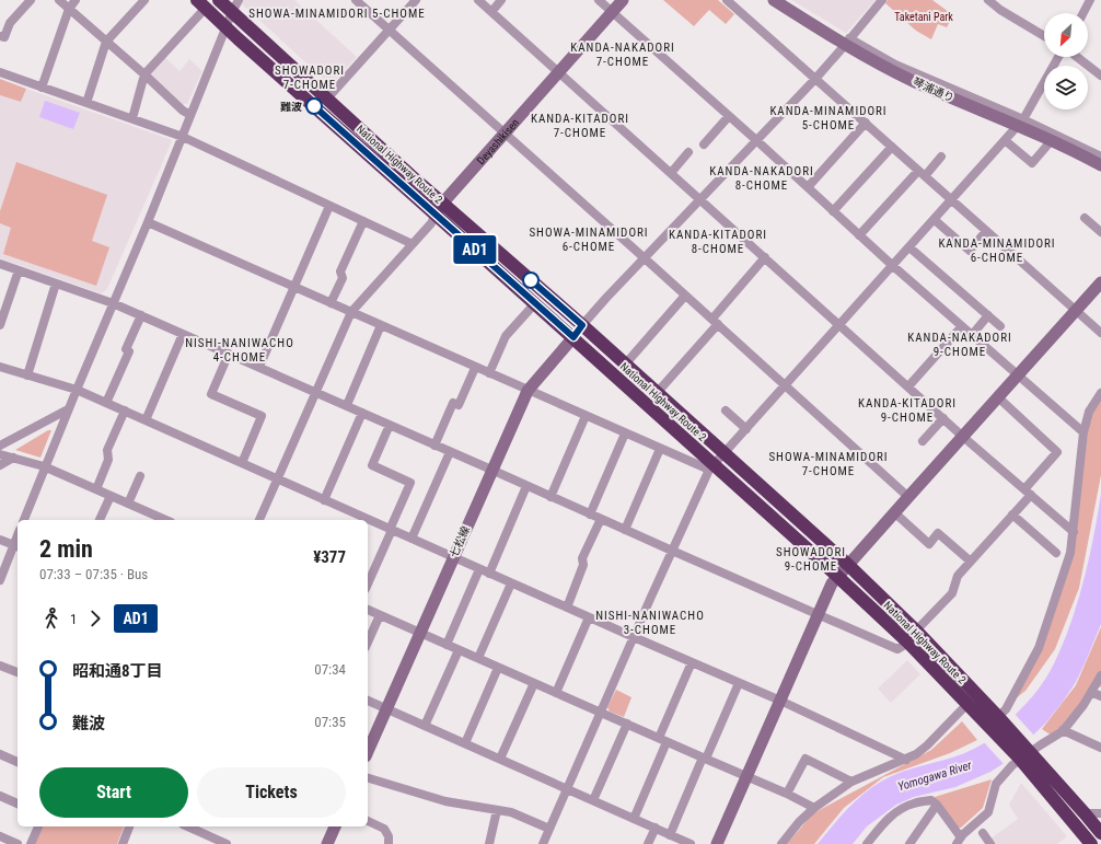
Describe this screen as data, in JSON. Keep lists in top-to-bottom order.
{
  "streets": {
    "highway": ["National Highway Route 2"],
    "street": ["琴浦通り", "Deyashikisen", "七松線"]
  },
  "crossings": [
    ["Deyashikisen", "National Highway Route 2"],
    ["National Highway Route 2", "七松線"]
  ],
  "districts": [
    "SHOWA-MINAMIDORI 5-CHOME",
    "KANDA-NAKADORI 7-CHOME",
    "SHOWADORI 7-CHOME",
    "KANDA-MINAMIDORI 5-CHOME",
    "KANDA-KITADORI 7-CHOME",
    "KANDA-NAKADORI 8-CHOME",
    "SHOWA-MINAMIDORI 6-CHOME",
    "KANDA-KITADORI 8-CHOME",
    "KANDA-MINAMIDORI 6-CHOME",
    "KANDA-NAKADORI 9-CHOME",
    "NISHI-NANIWACHO 4-CHOME",
    "KANDA-KITADORI 9-CHOME",
    "SHOWA-MINAMIDORI 7-CHOME",
    "SHOWADORI 9-CHOME",
    "NISHI-NANIWACHO 3-CHOME"
  ],
  "water": ["Yomogawa River"],
  "parks": ["Taketani Park"],
  "places": ["難波"],
  "lines": ["bus line AD1"],
  "north": "bottom left",
  "page": {
    "on_map": "AD1",
    "heading": ["2 min", "07:33 – 07:35 · Bus", "¥377"],
    "legs": ["1", "AD1"],
    "list": [
      {
        "name": "昭和通8丁目",
        "value": "07:34"
      },
      {
        "name": "難波",
        "value": "07:35"
      }
    ],
    "buttons": ["Start", "Tickets"]
  }
}
